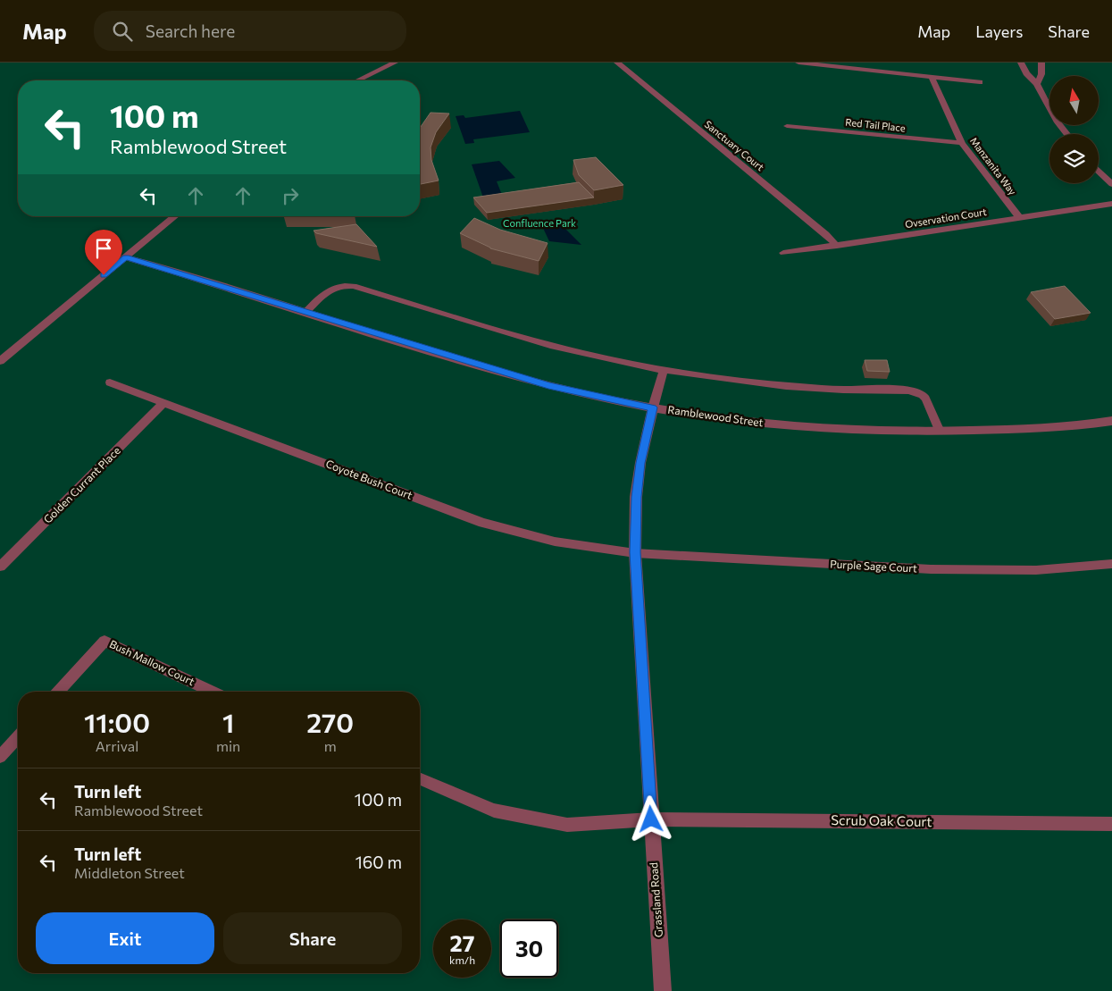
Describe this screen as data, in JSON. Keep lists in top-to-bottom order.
{
  "streets": {
    "street": ["Ramblewood Street", "Grassland Road"],
    "lane": [
      "Red Tail Place",
      "Sanctuary Court",
      "Manzanita Way",
      "Ovservation Court",
      "Coyote Bush Court",
      "Golden Currant Place",
      "Purple Sage Court",
      "Bush Mallow Court",
      "Scrub Oak Court"
    ]
  },
  "crossings": [
    ["Red Tail Place", "Manzanita Way"],
    ["Sanctuary Court", "Ovservation Court"],
    ["Manzanita Way", "Ovservation Court"],
    ["Ramblewood Street", "Grassland Road"],
    ["Coyote Bush Court", "Golden Currant Place"],
    ["Coyote Bush Court", "Purple Sage Court"],
    ["Coyote Bush Court", "Grassland Road"],
    ["Purple Sage Court", "Grassland Road"],
    ["Scrub Oak Court", "Grassland Road"]
  ],
  "parks": ["Confluence Park"],
  "north": "top",
  "page": {
    "header": "Map",
    "search": "Search here",
    "nav": ["Map", "Layers", "Share"],
    "turn": ["100 m", "Ramblewood Street"],
    "eta": [
      "11:00",
      "Arrival",
      "1",
      "min",
      "270",
      "m"
    ],
    "list": [
      {
        "name": "Turn left",
        "note": "Ramblewood Street",
        "value": "100 m"
      },
      {
        "name": "Turn left",
        "note": "Middleton Street",
        "value": "160 m"
      }
    ],
    "buttons": ["Exit", "Share"],
    "speed": "27 km/h",
    "limit": "30"
  }
}
